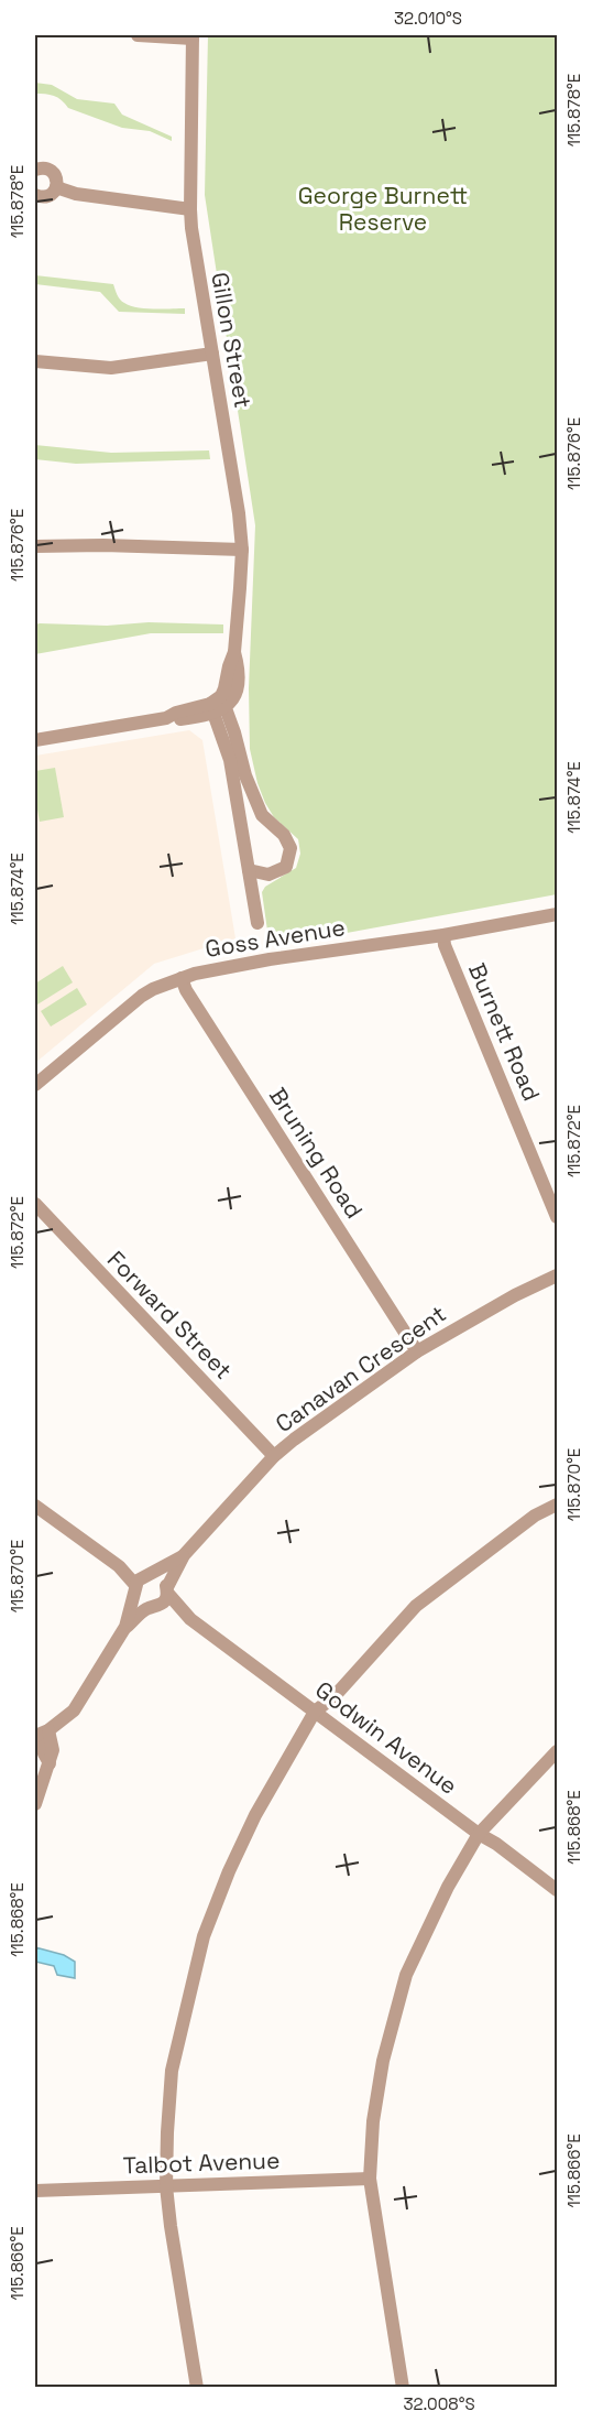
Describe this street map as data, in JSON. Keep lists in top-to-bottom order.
{
  "streets": {
    "street": [
      "Gillon Street",
      "Goss Avenue",
      "Burnett Road",
      "Bruning Road",
      "Forward Street",
      "Canavan Crescent",
      "Godwin Avenue",
      "Talbot Avenue"
    ]
  },
  "crossings": [
    ["Goss Avenue", "Burnett Road"],
    ["Goss Avenue", "Bruning Road"],
    ["Bruning Road", "Canavan Crescent"],
    ["Forward Street", "Canavan Crescent"],
    ["Canavan Crescent", "Godwin Avenue"]
  ],
  "parks": ["George Burnett Reserve"],
  "coordinates": [
    "32.010°S",
    "115.878°E",
    "115.876°E",
    "115.874°E",
    "115.872°E",
    "115.870°E",
    "115.868°E",
    "115.866°E",
    "32.008°S"
  ]
}
